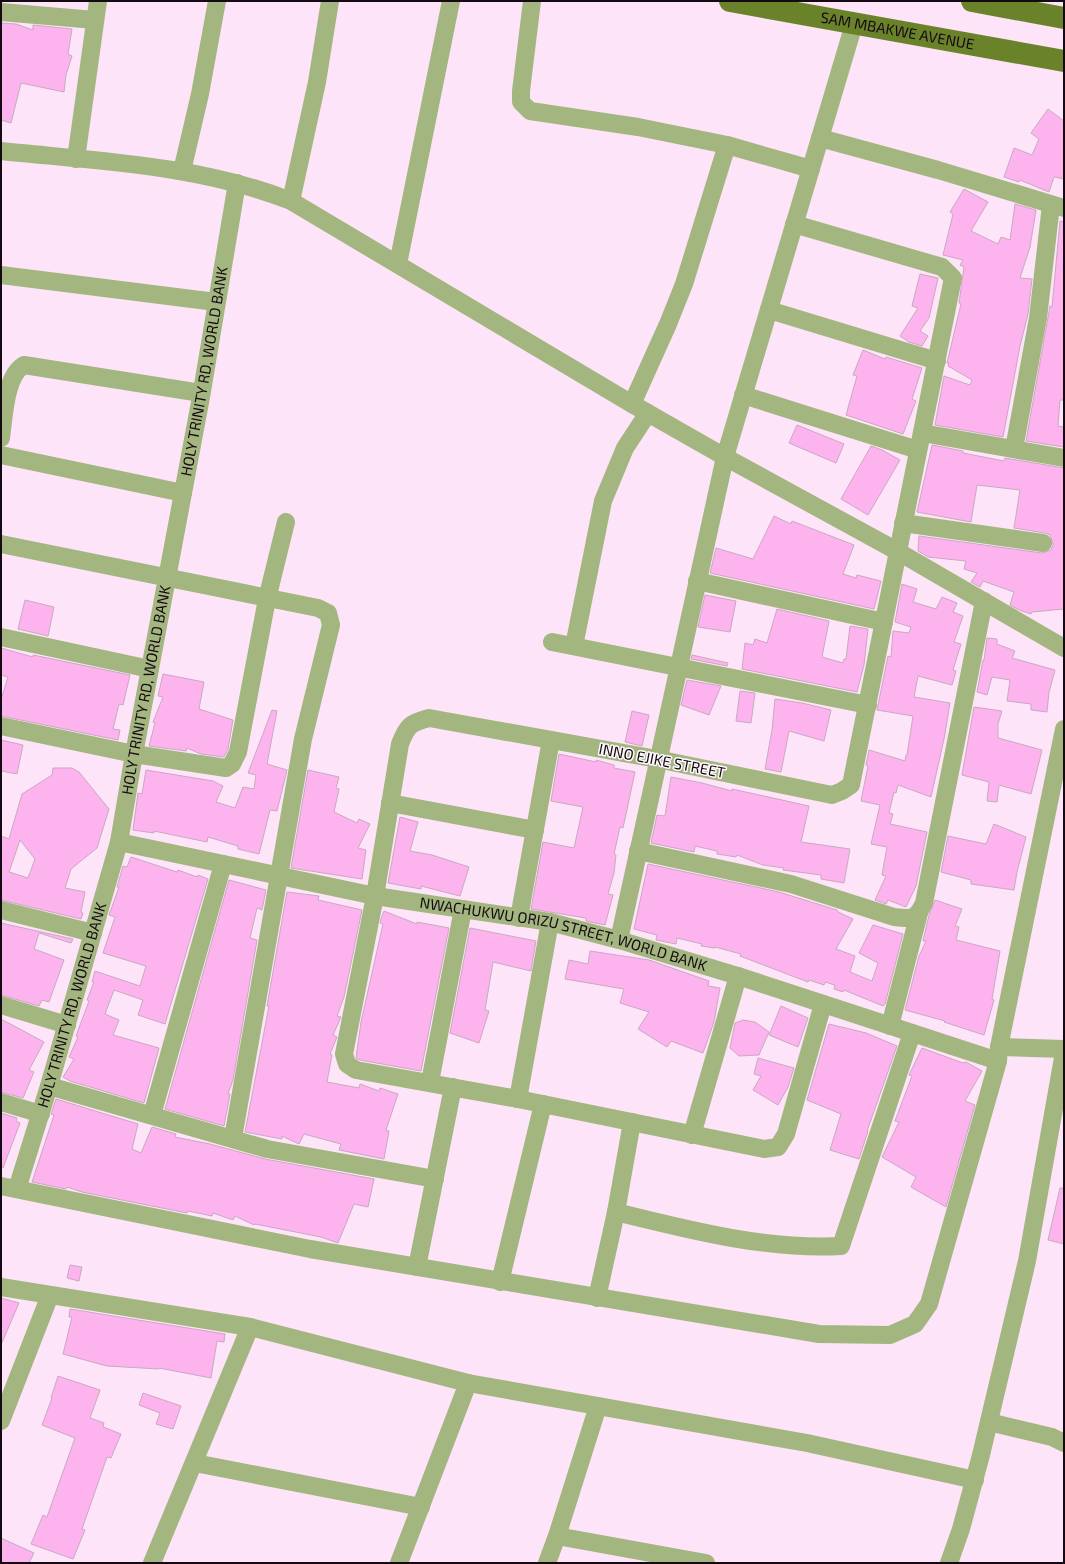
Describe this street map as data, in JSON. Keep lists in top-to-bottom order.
{
  "streets": {
    "main road": ["SAM MBAKWE AVENUE"],
    "street": ["HOLY TRINITY RD, WORLD BANK", "INNO EJIKE STREET", "NWACHUKWU ORIZU STREET, WORLD BANK"]
  },
  "crossings": [
    ["HOLY TRINITY RD, WORLD BANK", "NWACHUKWU ORIZU STREET, WORLD BANK"],
    ["INNO EJIKE STREET", "NWACHUKWU ORIZU STREET, WORLD BANK"]
  ]
}
